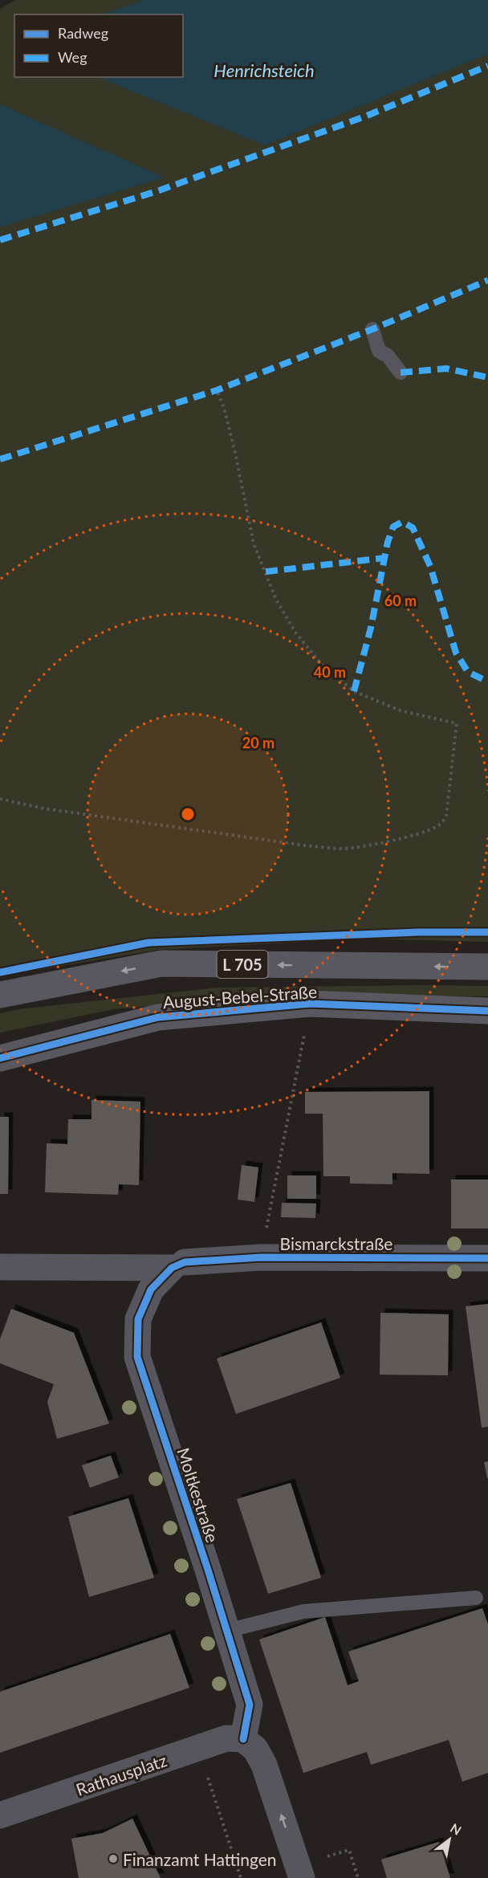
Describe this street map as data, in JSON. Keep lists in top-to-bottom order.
{
  "streets": {
    "main road": ["L 705", "August-Bebel-Straße"],
    "street": ["Bismarckstraße", "Moltkestraße", "Rathausplatz"]
  },
  "crossings": [
    ["Bismarckstraße", "Moltkestraße"],
    ["Moltkestraße", "Rathausplatz"]
  ],
  "water": ["Henrichsteich"],
  "places": ["Finanzamt Hattingen"],
  "legend": ["Radweg", "Weg"],
  "north": "top right",
  "rings": ["60 m", "40 m", "20 m"]
}
